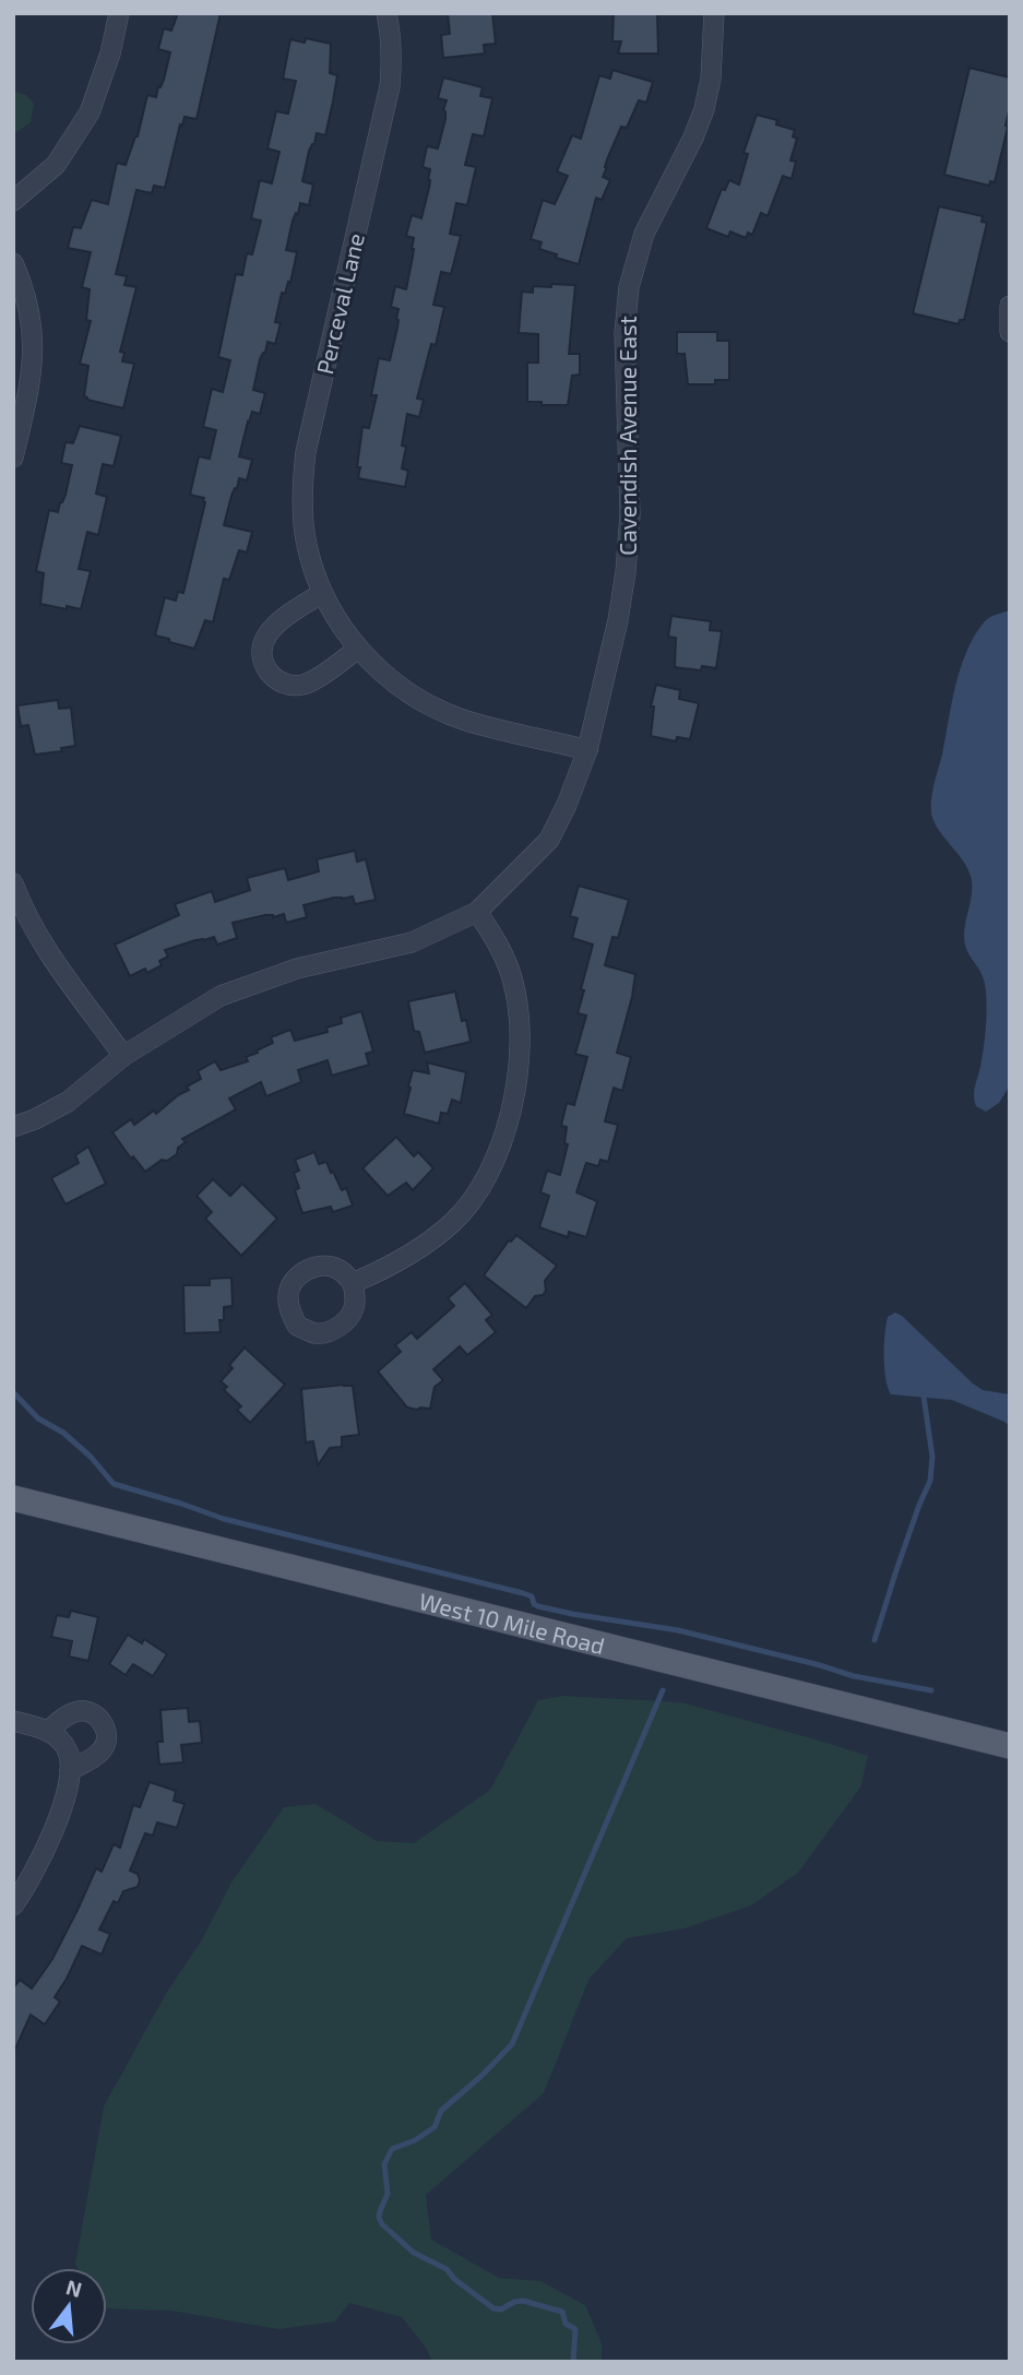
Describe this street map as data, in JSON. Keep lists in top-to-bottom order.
{
  "streets": {
    "main road": ["West 10 Mile Road"],
    "street": ["Perceval Lane", "Cavendish Avenue East"]
  },
  "crossings": [
    ["Perceval Lane", "Cavendish Avenue East"]
  ],
  "north": "top"
}
